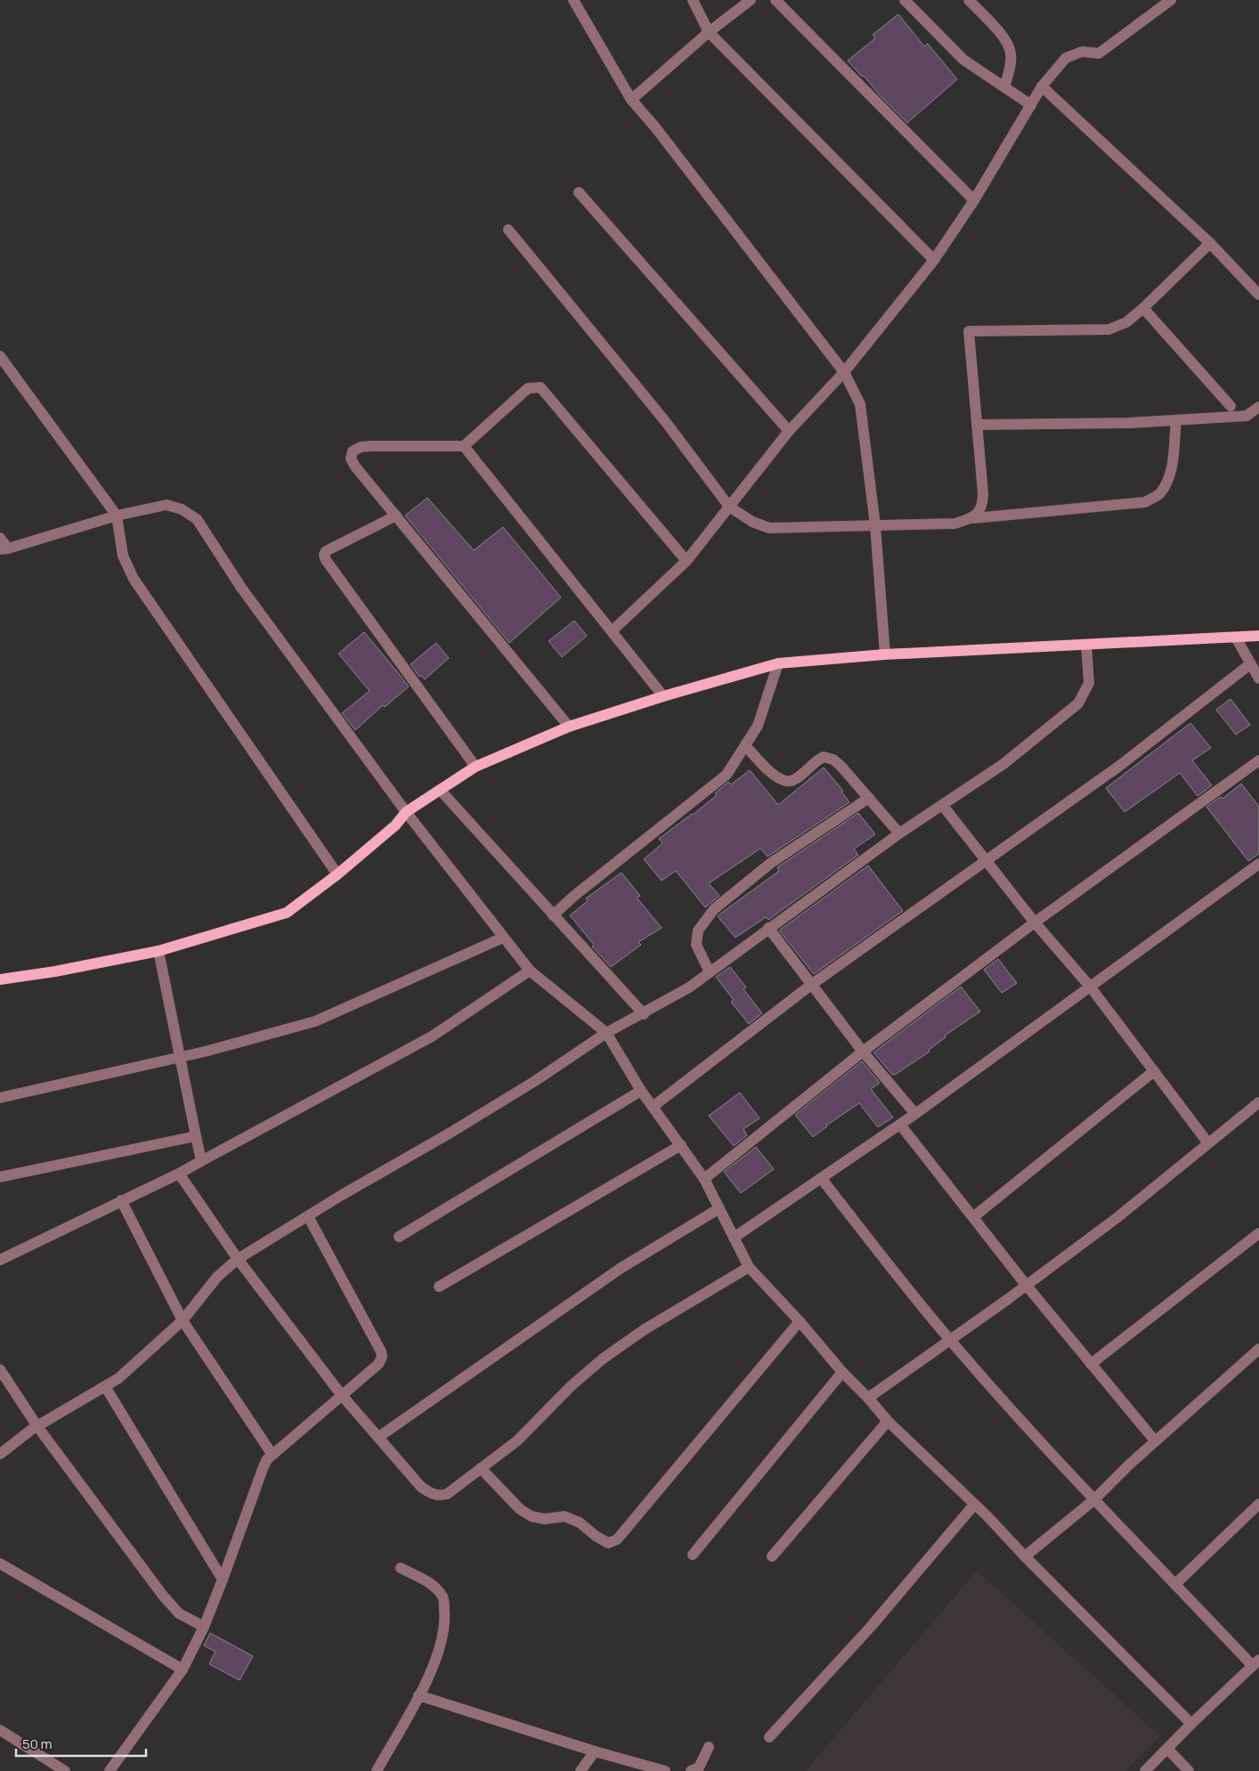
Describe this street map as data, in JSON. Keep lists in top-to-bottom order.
{
  "scale_bar": "50 m"
}
